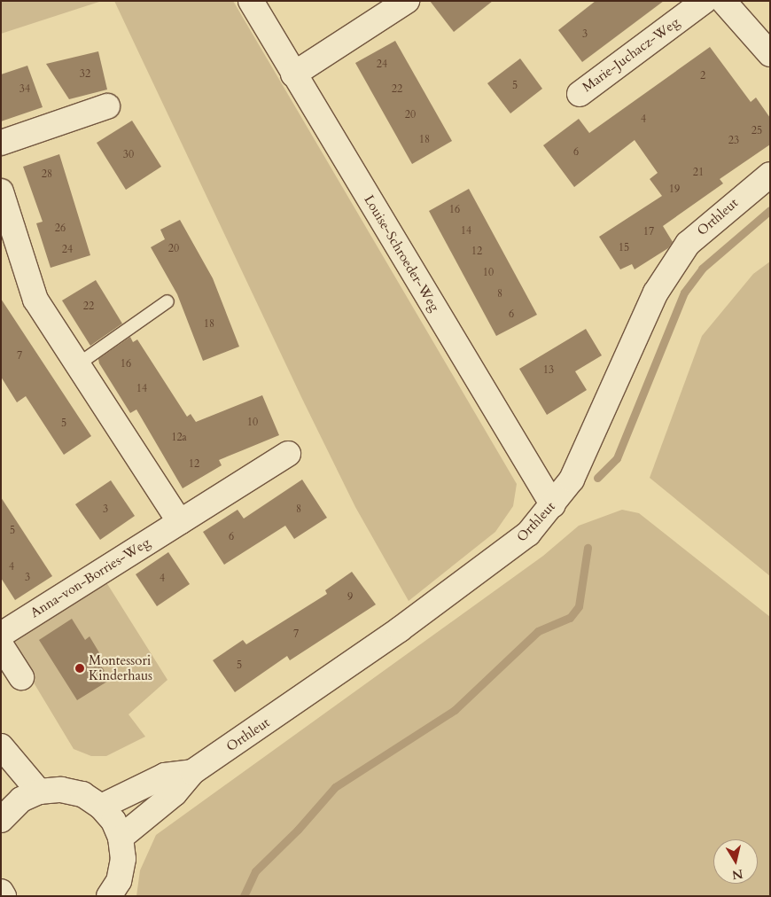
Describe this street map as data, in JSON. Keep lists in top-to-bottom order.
{
  "streets": {
    "street": [
      "Marie-Juchacz-Weg",
      "Orthleut",
      "Louise-Schroeder-Weg",
      "Anna-von-Borries-Weg"
    ]
  },
  "crossings": [
    ["Orthleut", "Louise-Schroeder-Weg"]
  ],
  "places": ["Montessori Kinderhaus"],
  "house_numbers": [
    "3",
    "24",
    "32",
    "2",
    "5",
    "34",
    "22",
    "20",
    "4",
    "25",
    "18",
    "23",
    "6",
    "30",
    "21",
    "28",
    "19",
    "16",
    "26",
    "14",
    "17",
    "15",
    "20",
    "24",
    "12",
    "10",
    "8",
    "22",
    "6",
    "18",
    "7",
    "16",
    "13",
    "14",
    "10",
    "5",
    "12a",
    "12",
    "3",
    "8",
    "5",
    "6",
    "4",
    "3",
    "4",
    "9",
    "7",
    "5"
  ],
  "north": "bottom"
}
